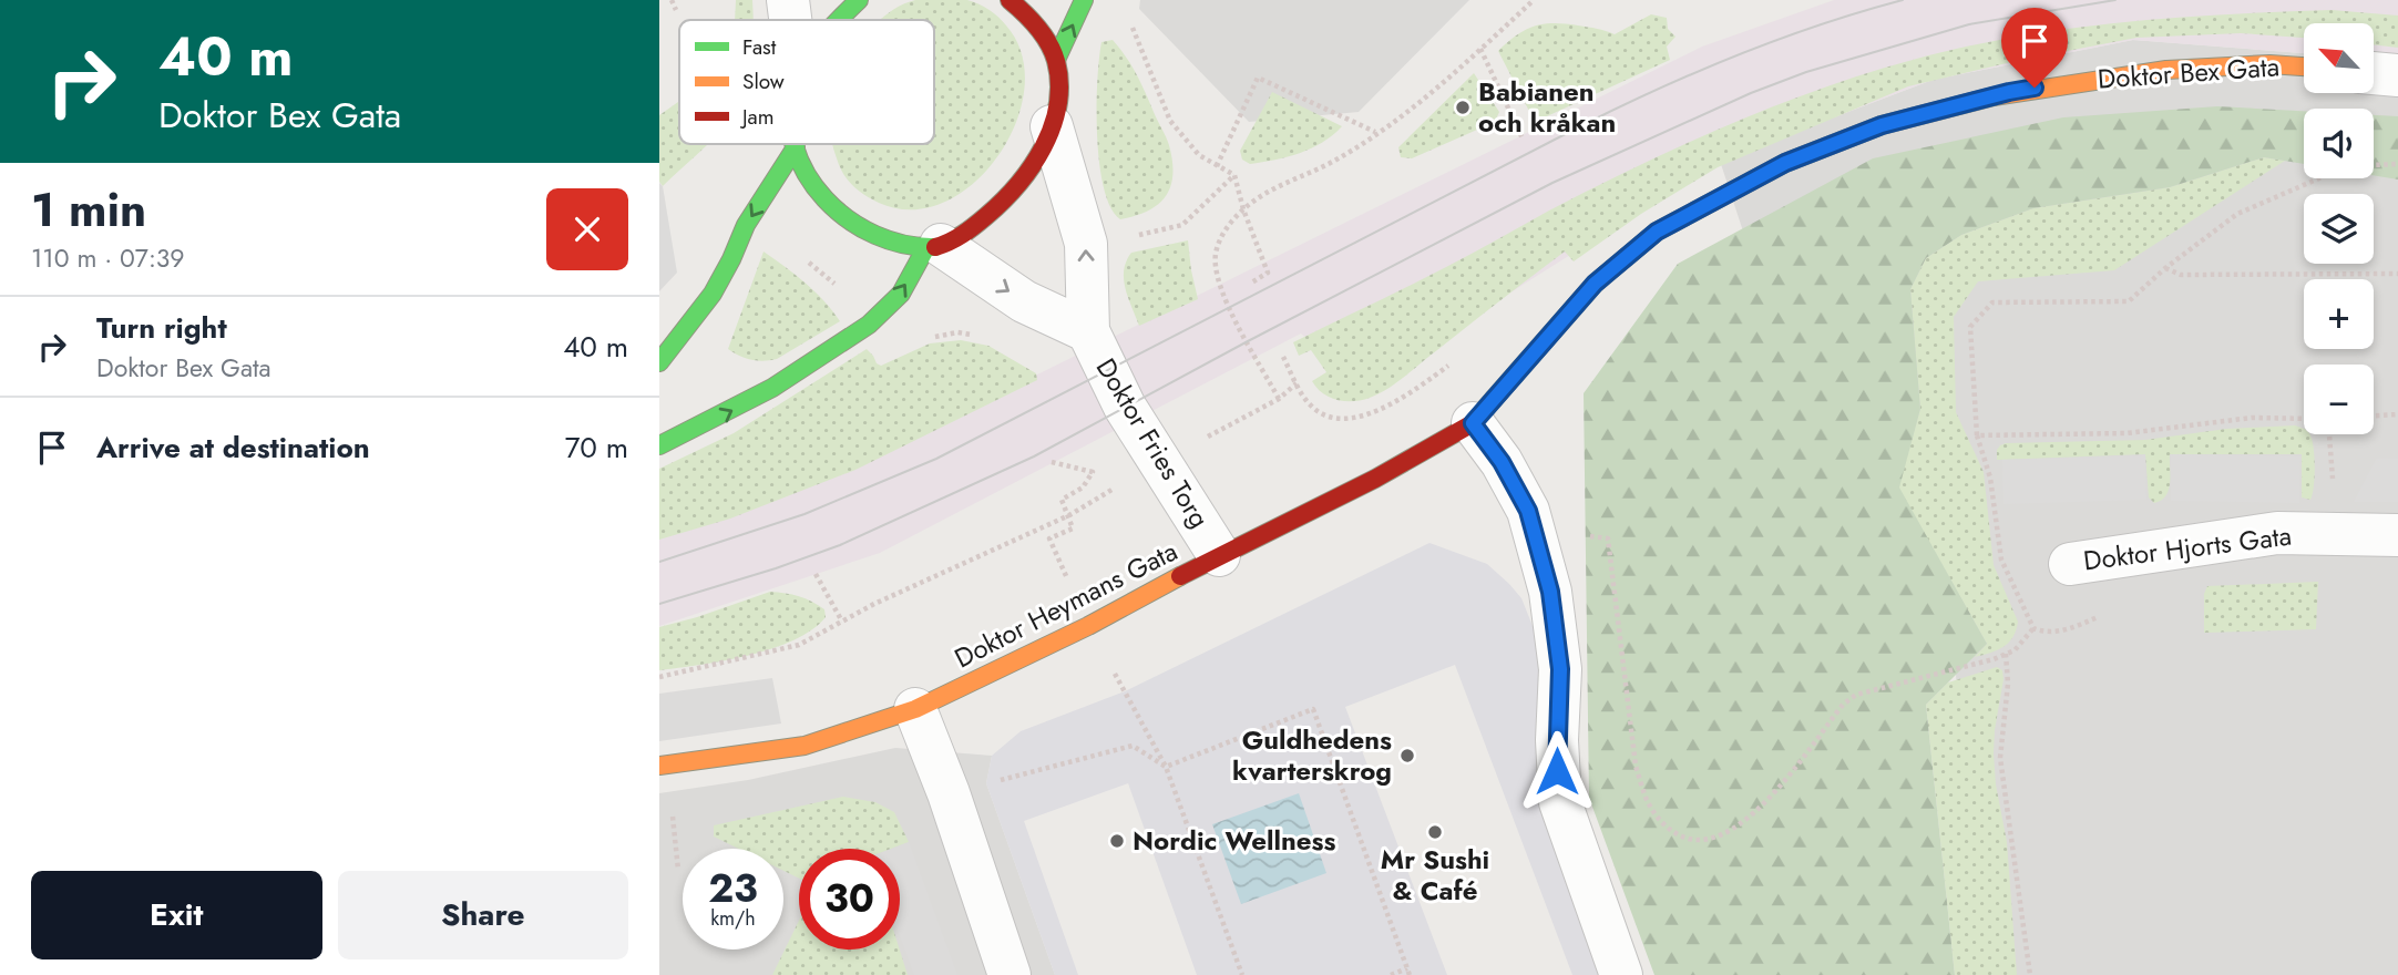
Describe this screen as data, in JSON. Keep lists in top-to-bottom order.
{
  "streets": {
    "street": [
      "Doktor Bex Gata",
      "Doktor Fries Torg",
      "Doktor Hjorts Gata",
      "Doktor Heymans Gata"
    ]
  },
  "crossings": [
    ["Doktor Bex Gata", "Doktor Heymans Gata"],
    ["Doktor Fries Torg", "Doktor Heymans Gata"]
  ],
  "places": [
    "Babianen och kråkan",
    "Guldhedens kvarterskrog",
    "Mr Sushi & Café",
    "Nordic Wellness"
  ],
  "legend": ["Fast", "Slow", "Jam"],
  "north": "top left",
  "page": {
    "turn": ["40 m", "Doktor Bex Gata"],
    "map_buttons": ["+", "−"],
    "heading": ["1 min", "110 m · 07:39"],
    "list": [
      {
        "name": "Turn right",
        "note": "Doktor Bex Gata",
        "value": "40 m"
      },
      {
        "name": "Arrive at destination",
        "value": "70 m"
      }
    ],
    "speed": "23 km/h",
    "limit": "30",
    "buttons": ["Exit", "Share"]
  }
}
